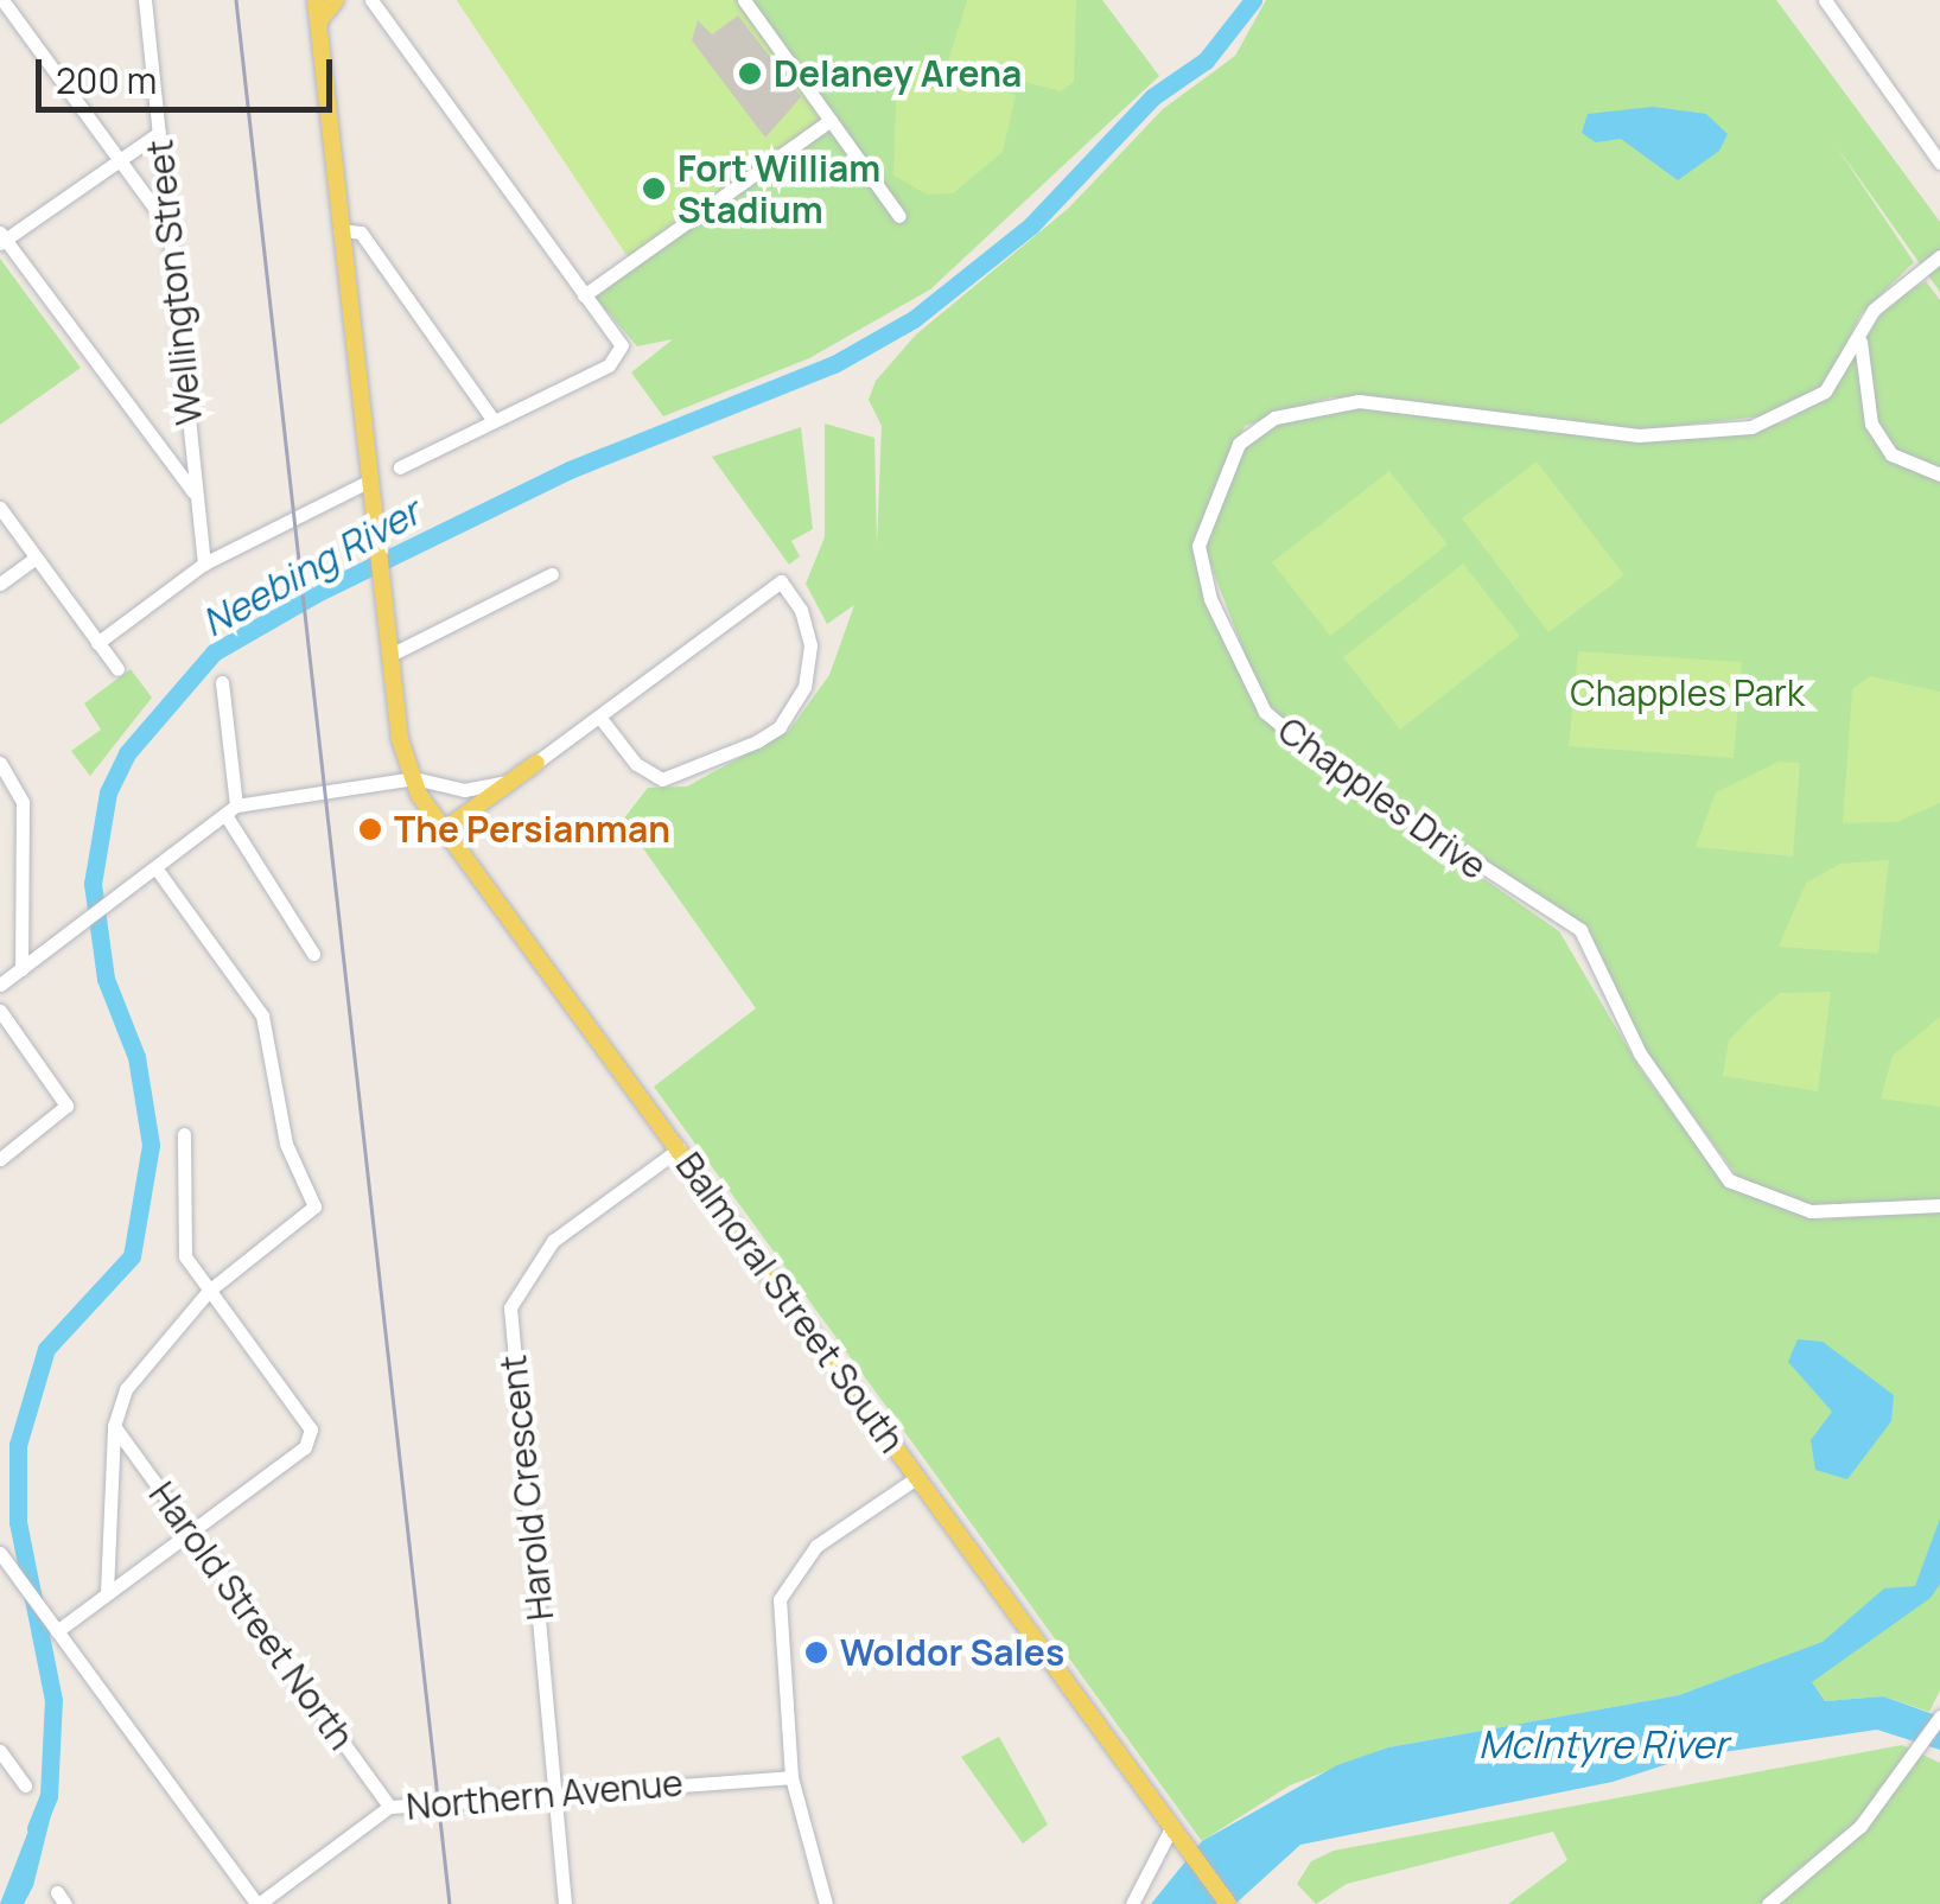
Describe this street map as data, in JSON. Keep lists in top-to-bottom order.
{
  "streets": {
    "main road": ["Balmoral Street South"],
    "street": [
      "Wellington Street",
      "Chapples Drive",
      "Harold Crescent",
      "Harold Street North",
      "Northern Avenue"
    ]
  },
  "crossings": [
    ["Balmoral Street South", "Harold Crescent"],
    ["Harold Crescent", "Northern Avenue"],
    ["Harold Street North", "Northern Avenue"]
  ],
  "water": ["Neebing River", "McIntyre River"],
  "parks": ["Chapples Park"],
  "places": [
    "Delaney Arena",
    "Fort William Stadium",
    "The Persianman",
    "Woldor Sales"
  ],
  "scale_bar": "200 m"
}
